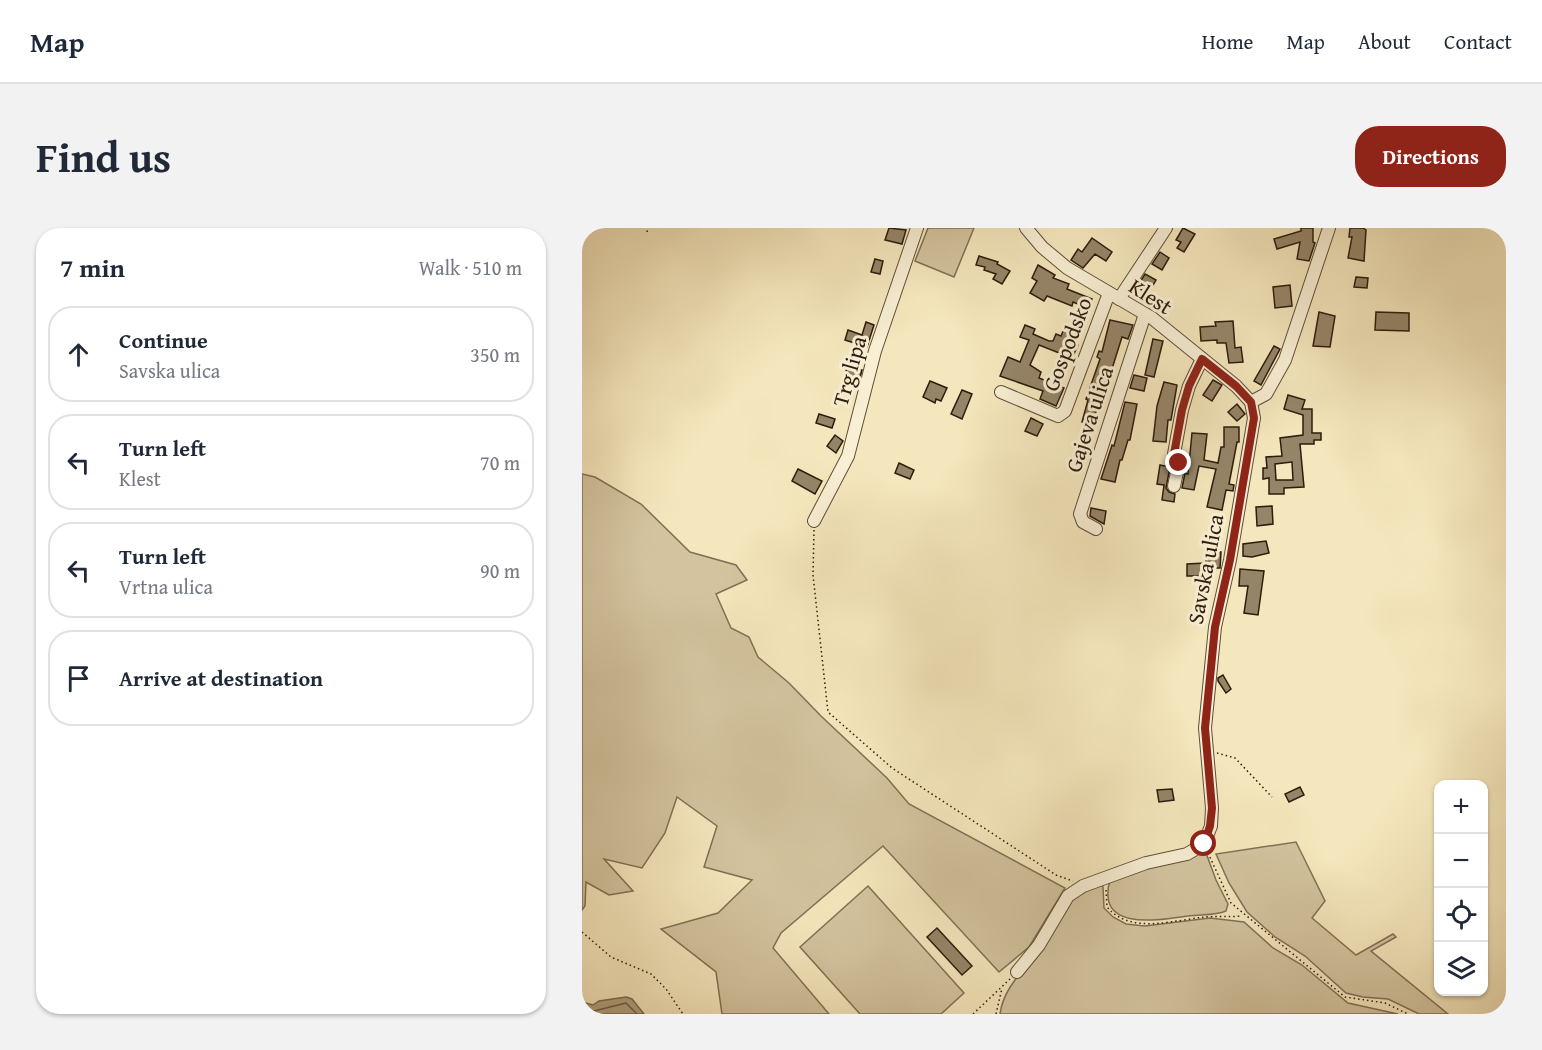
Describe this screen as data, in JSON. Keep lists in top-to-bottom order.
{
  "streets": {
    "street": [
      "Klest",
      "Gospodsko",
      "Trg lipa",
      "Gajeva ulica",
      "Savska ulica"
    ]
  },
  "crossings": [
    ["Klest", "Gospodsko"],
    ["Klest", "Gajeva ulica"],
    ["Klest", "Savska ulica"]
  ],
  "page": {
    "header": "Map",
    "nav": [
      "Home",
      "Map",
      "About",
      "Contact"
    ],
    "title": "Find us",
    "buttons": "Directions",
    "heading": ["7 min", "Walk · 510 m"],
    "list": [
      ["Continue", "Savska ulica", "350 m"],
      ["Turn left", "Klest", "70 m"],
      ["Turn left", "Vrtna ulica", "90 m"],
      "Arrive at destination"
    ],
    "map_buttons": ["+", "−"]
  }
}
